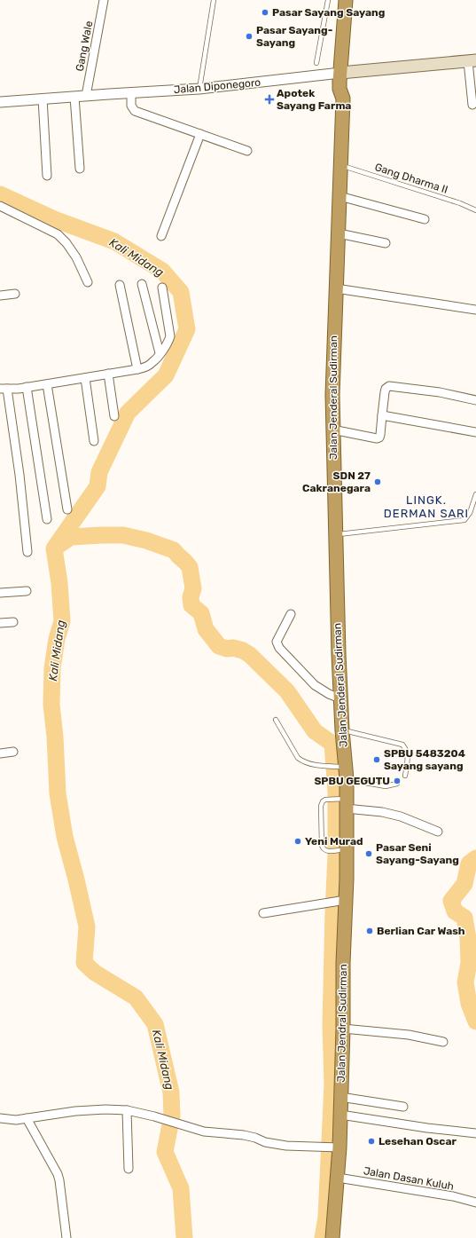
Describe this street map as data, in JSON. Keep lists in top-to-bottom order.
{
  "streets": {
    "highway": ["Jalan Jenderal Sudirman", "Jalan Jendral Sudirman"],
    "main road": ["Jalan Diponegoro"],
    "street": ["Gang Wale", "Jalan Dasan Kuluh"],
    "lane": ["Gang Dharma II"]
  },
  "crossings": [
    ["Gang Wale", "Jalan Diponegoro"],
    ["Jalan Diponegoro", "Jalan Jenderal Sudirman"],
    ["Gang Dharma II", "Jalan Jenderal Sudirman"],
    ["Jalan Jenderal Sudirman", "Jalan Jendral Sudirman"],
    ["Jalan Jendral Sudirman", "Jalan Dasan Kuluh"]
  ],
  "districts": ["LINGK. DERMAN SARI"],
  "water": ["Kali Midang"],
  "places": {
    "other": [
      "Pasar Sayang Sayang",
      "Pasar Sayang- Sayang",
      "SDN 27 Cakranegara",
      "SPBU 5483204 Sayang sayang",
      "SPBU GEGUTU",
      "Yeni Murad",
      "Pasar Seni Sayang-Sayang",
      "Berlian Car Wash",
      "Lesehan Oscar"
    ],
    "health": ["Apotek Sayang Farma"]
  }
}
